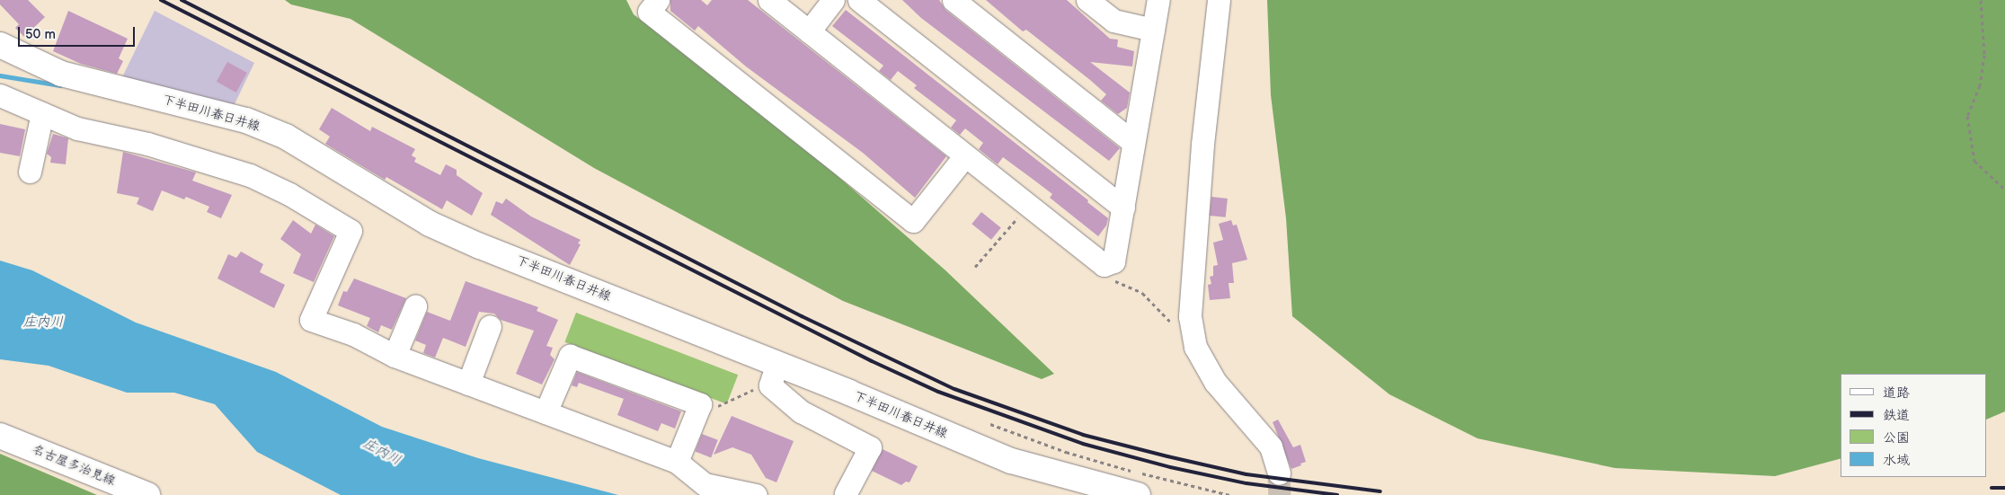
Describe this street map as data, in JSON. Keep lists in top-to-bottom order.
{
  "streets": {
    "main road": ["下半田川春日井線", "名古屋多治見線"]
  },
  "water": ["庄内川"],
  "legend": [
    "道路",
    "鉄道",
    "公園",
    "水域"
  ],
  "scale_bar": "50 m"
}
